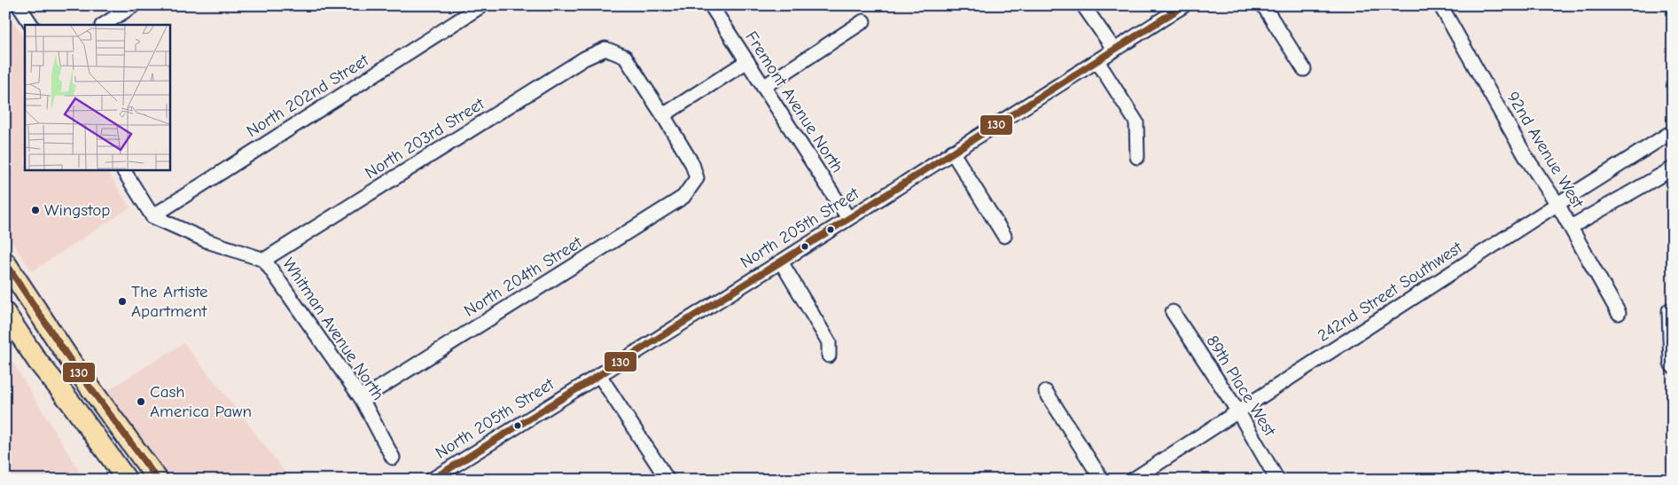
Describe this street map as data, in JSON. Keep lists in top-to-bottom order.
{
  "streets": {
    "street": [
      "North 202nd Street",
      "Fremont Avenue North",
      "North 203rd Street",
      "92nd Avenue West",
      "North 205th Street",
      "North 204th Street",
      "242nd Street Southwest",
      "Whitman Avenue North",
      "89th Place West"
    ]
  },
  "crossings": [
    ["North 202nd Street", "Whitman Avenue North"],
    ["Fremont Avenue North", "North 205th Street"],
    ["North 203rd Street", "North 204th Street"],
    ["North 203rd Street", "Whitman Avenue North"],
    ["92nd Avenue West", "242nd Street Southwest"],
    ["North 204th Street", "Whitman Avenue North"],
    ["242nd Street Southwest", "89th Place West"]
  ],
  "places": ["Wingstop", "The Artiste Apartment", "Cash America Pawn"],
  "lines": ["transit line 130"]
}
